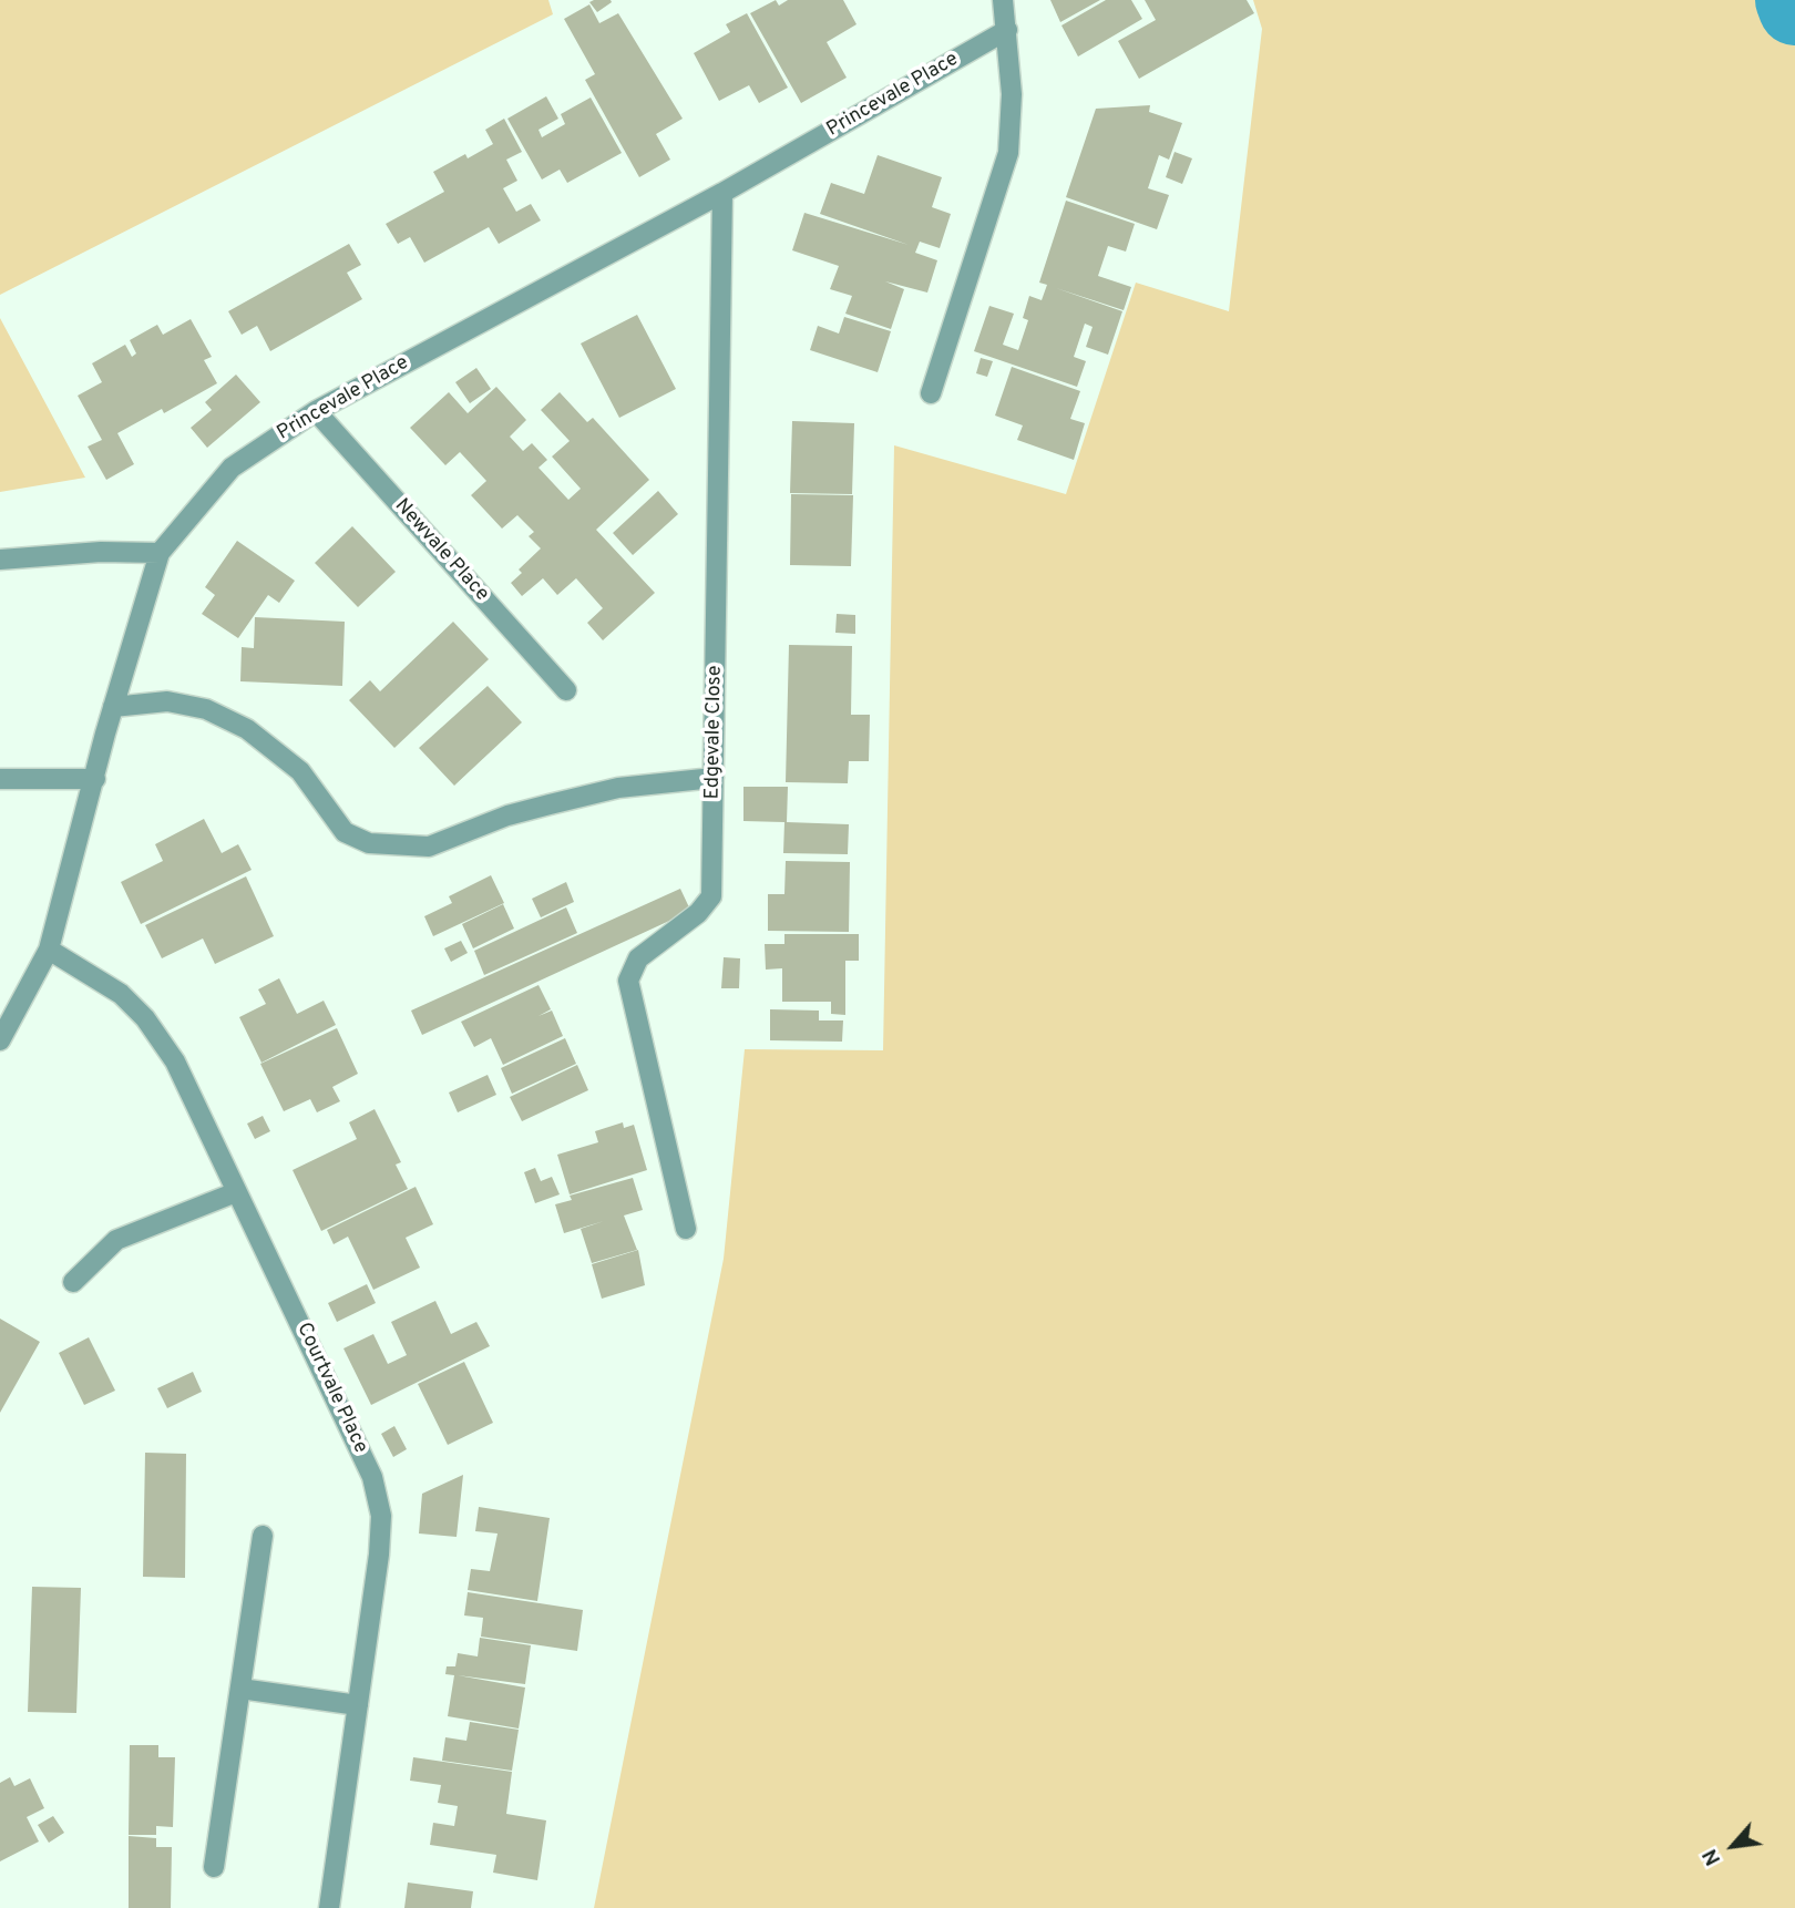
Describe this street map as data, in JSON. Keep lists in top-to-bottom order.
{
  "streets": {
    "street": [
      "Princevale Place",
      "Newvale Place",
      "Edgevale Close",
      "Courtvale Place"
    ]
  },
  "crossings": [
    ["Princevale Place", "Newvale Place"],
    ["Princevale Place", "Edgevale Close"],
    ["Princevale Place", "Courtvale Place"]
  ],
  "north": "bottom left"
}
